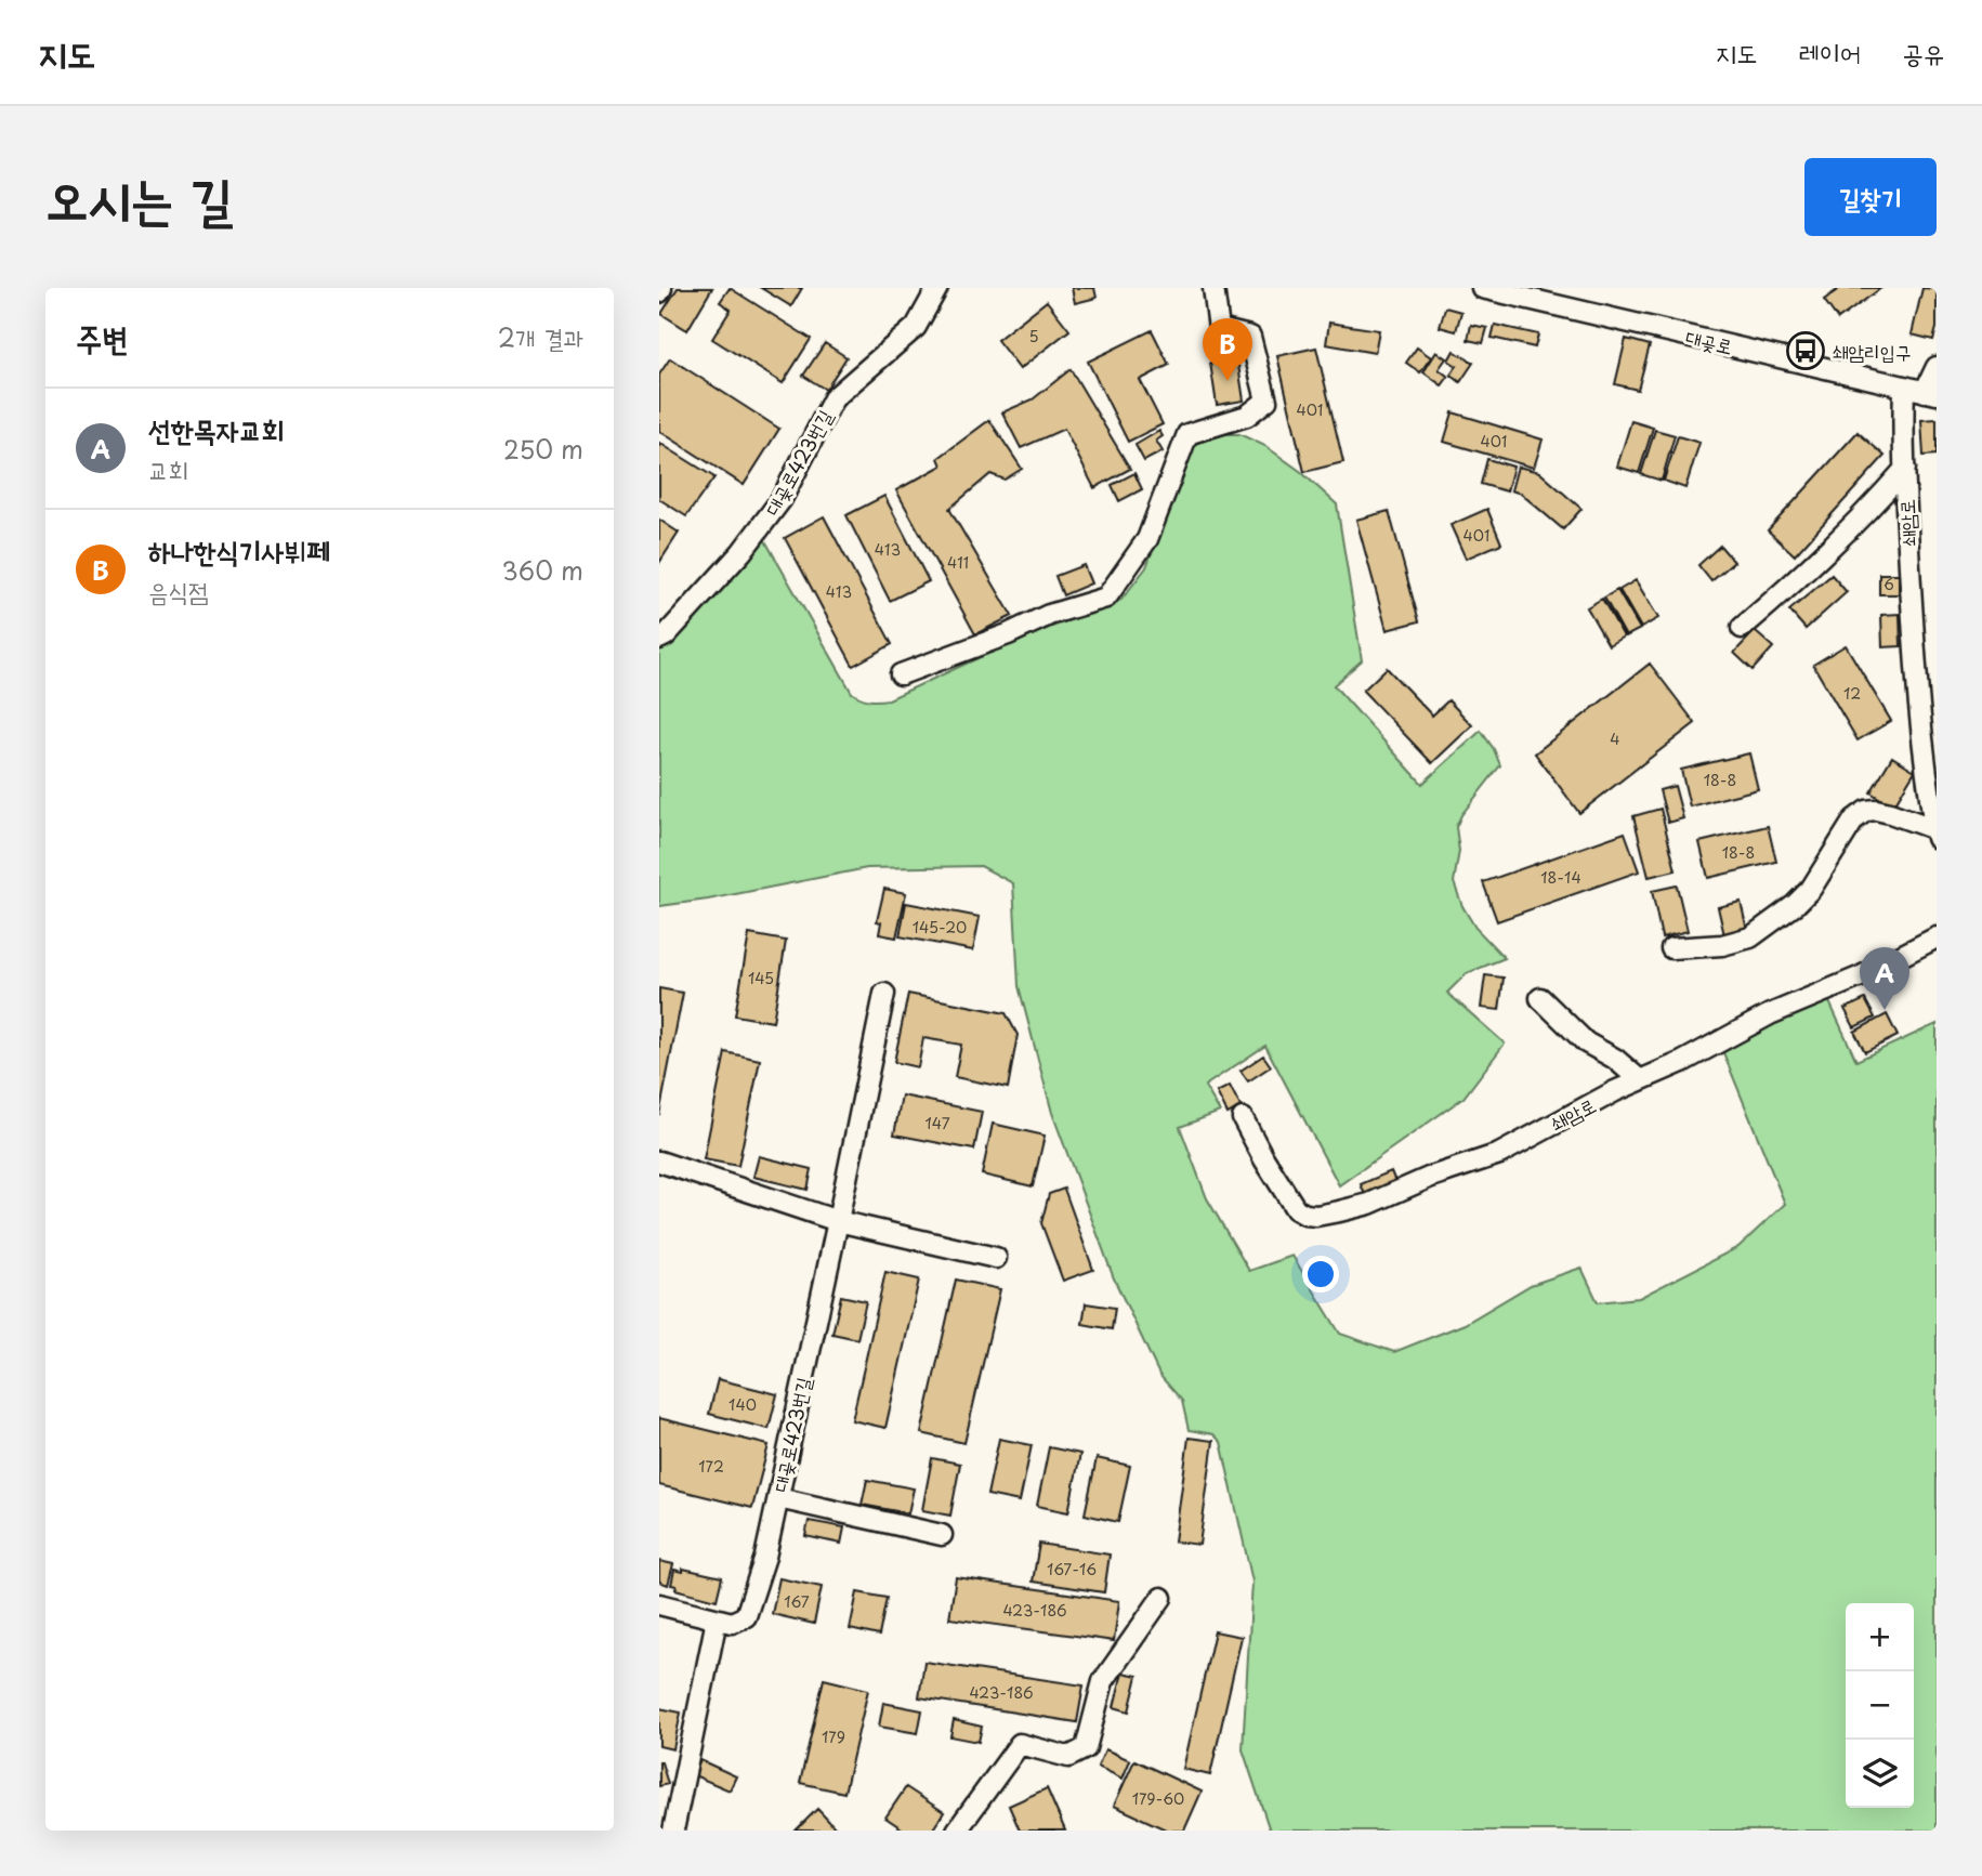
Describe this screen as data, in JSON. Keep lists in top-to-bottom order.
{
  "streets": {
    "street": ["대곶로", "대곶로423번길", "쇄암로"]
  },
  "crossings": [
    ["대곶로", "쇄암로"]
  ],
  "places": {
    "bus stop": ["쇄암리입구"]
  },
  "house_numbers": [
    "5",
    "401",
    "401",
    "401",
    "413",
    "411",
    "6",
    "413",
    "12",
    "4",
    "18-8",
    "18-8",
    "18-14",
    "145-20",
    "145",
    "147",
    "140",
    "172",
    "167-16",
    "167",
    "423-186",
    "423-186",
    "179",
    "179-60"
  ],
  "page": {
    "header": "지도",
    "nav": ["지도", "레이어", "공유"],
    "title": "오시는 길",
    "buttons": "길찾기",
    "heading": ["주변", "2개 결과"],
    "pins": ["B", "A"],
    "list": [
      {
        "mark": "A",
        "name": "선한목자교회",
        "note": "교회",
        "value": "250 m"
      },
      {
        "mark": "B",
        "name": "하나한식기사뷔페",
        "note": "음식점",
        "value": "360 m"
      }
    ],
    "map_buttons": ["+", "−"]
  }
}
